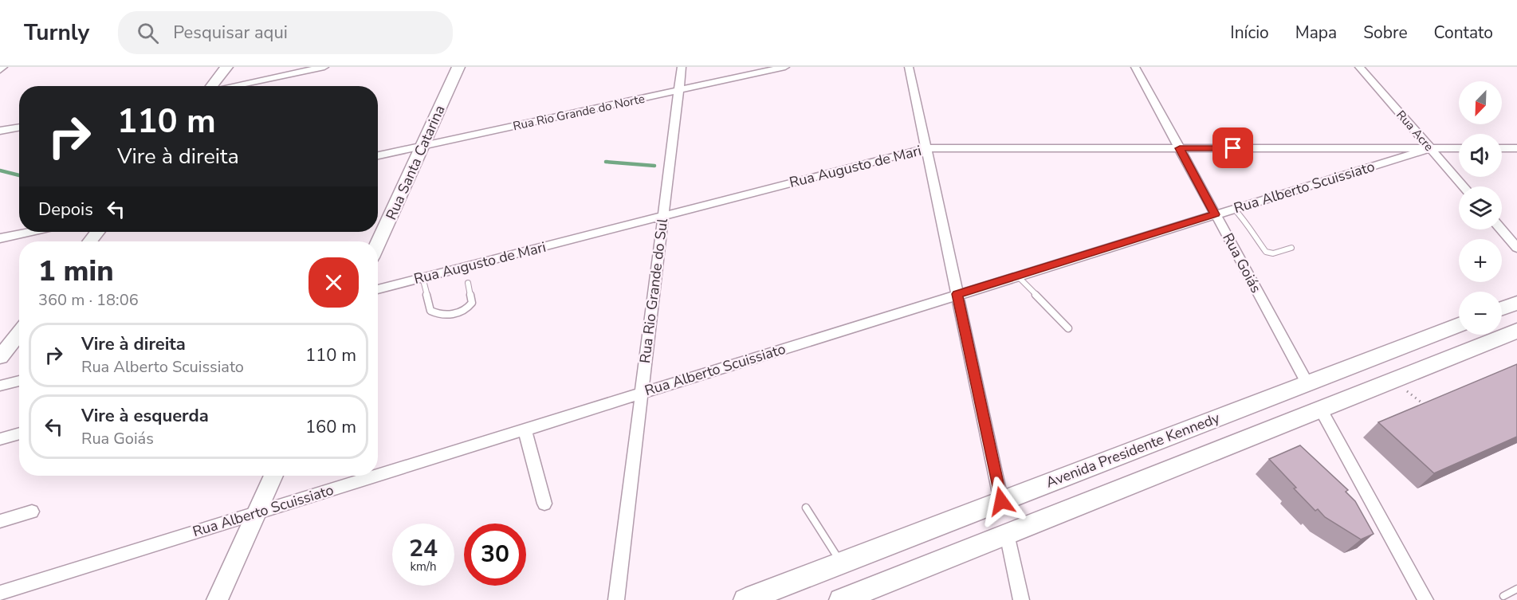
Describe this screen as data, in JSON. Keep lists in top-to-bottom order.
{
  "streets": {
    "main road": ["Avenida Presidente Kennedy"],
    "street": [
      "Rua Rio Grande do Norte",
      "Rua Acre",
      "Rua Santa Catarina",
      "Rua Augusto de Mari",
      "Rua Alberto Scuissiato",
      "Rua Goiás",
      "Rua Rio Grande do Sul"
    ]
  },
  "crossings": [
    ["Rua Rio Grande do Norte", "Rua Santa Catarina"],
    ["Rua Rio Grande do Norte", "Rua Rio Grande do Sul"],
    ["Rua Acre", "Rua Augusto de Mari"],
    ["Rua Acre", "Rua Alberto Scuissiato"],
    ["Rua Augusto de Mari", "Rua Alberto Scuissiato"],
    ["Rua Augusto de Mari", "Rua Goiás"],
    ["Rua Augusto de Mari", "Rua Rio Grande do Sul"],
    ["Rua Alberto Scuissiato", "Rua Goiás"],
    ["Rua Alberto Scuissiato", "Rua Rio Grande do Sul"],
    ["Rua Goiás", "Avenida Presidente Kennedy"]
  ],
  "north": "bottom left",
  "page": {
    "header": "Turnly",
    "search": "Pesquisar aqui",
    "nav": [
      "Início",
      "Mapa",
      "Sobre",
      "Contato"
    ],
    "map_buttons": ["+", "−"],
    "turn": ["110 m", "Vire à direita"],
    "then": "Depois",
    "heading": ["1 min", "360 m · 18:06"],
    "list": [
      {
        "name": "Vire à direita",
        "note": "Rua Alberto Scuissiato",
        "value": "110 m"
      },
      {
        "name": "Vire à esquerda",
        "note": "Rua Goiás",
        "value": "160 m"
      }
    ],
    "speed": "24 km/h",
    "limit": "30"
  }
}
